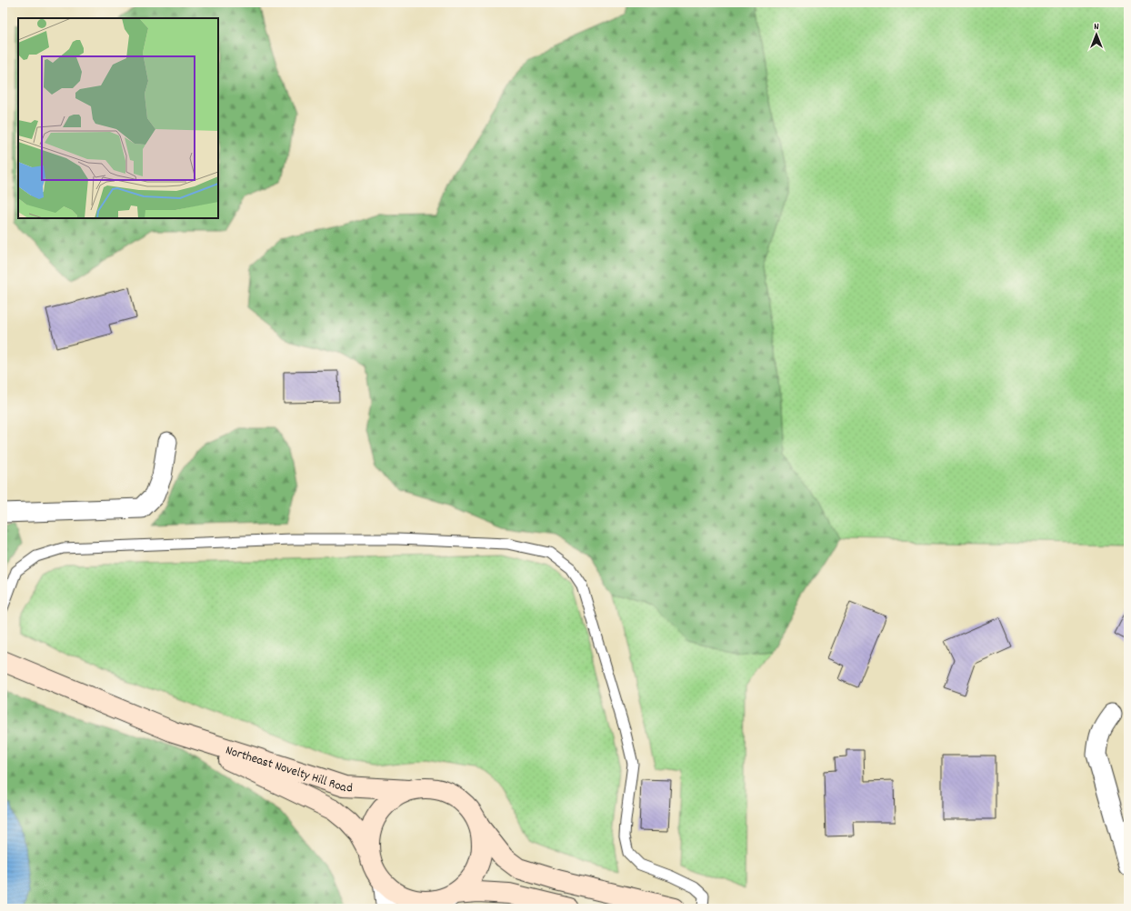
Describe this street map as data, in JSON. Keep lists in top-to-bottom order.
{
  "streets": {
    "main road": ["Northeast Novelty Hill Road"]
  },
  "north": "top"
}
